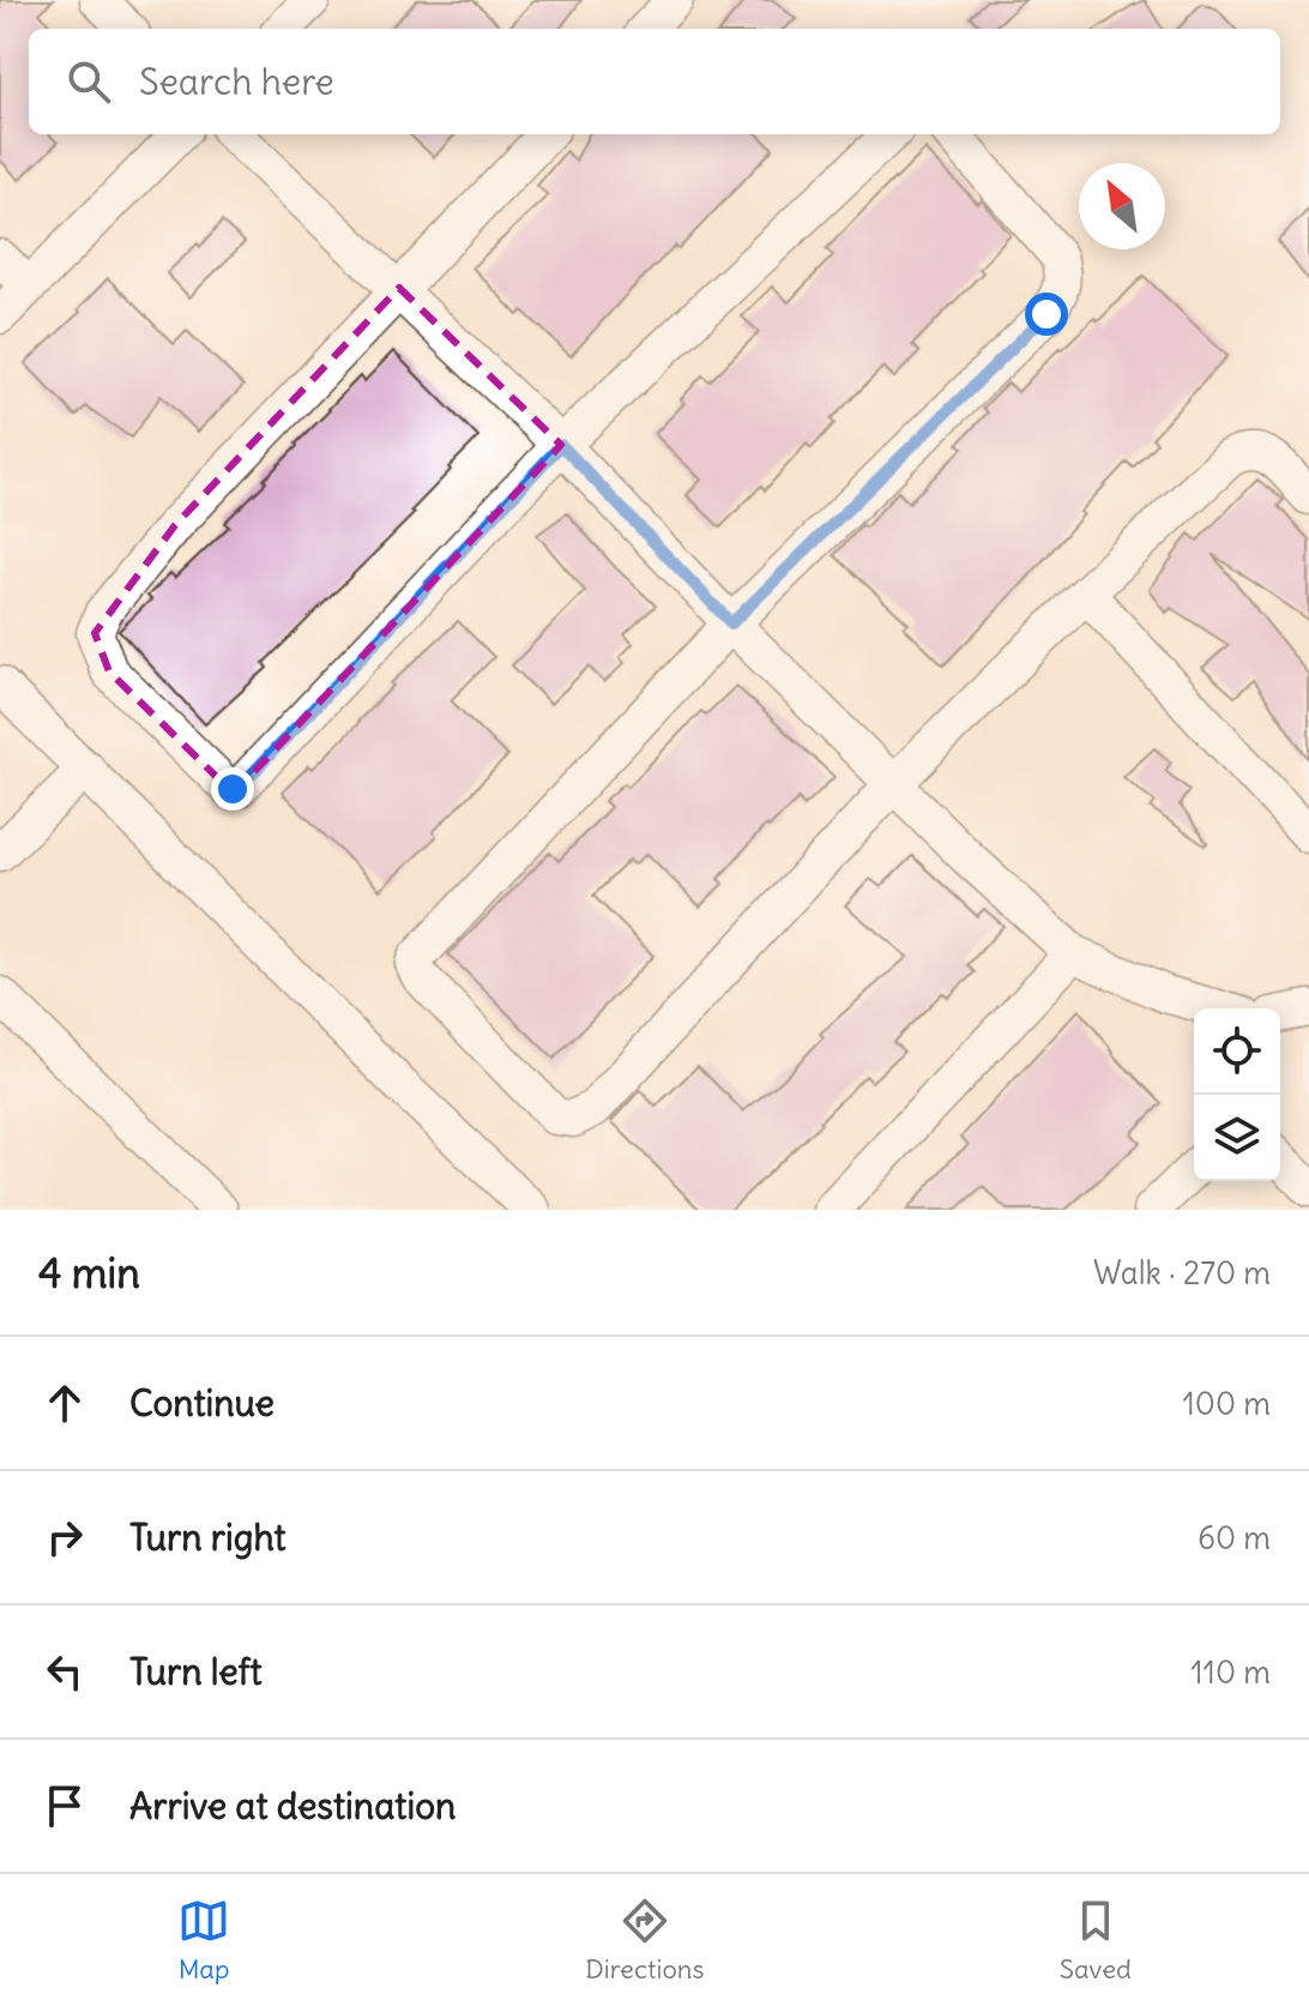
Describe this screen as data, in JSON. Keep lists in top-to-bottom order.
{
  "north": "top left",
  "page": {
    "search": "Search here",
    "heading": ["4 min", "Walk · 270 m"],
    "list": [
      ["Continue", "100 m"],
      ["Turn right", "60 m"],
      ["Turn left", "110 m"],
      "Arrive at destination"
    ],
    "nav": ["Map", "Directions", "Saved"]
  }
}
